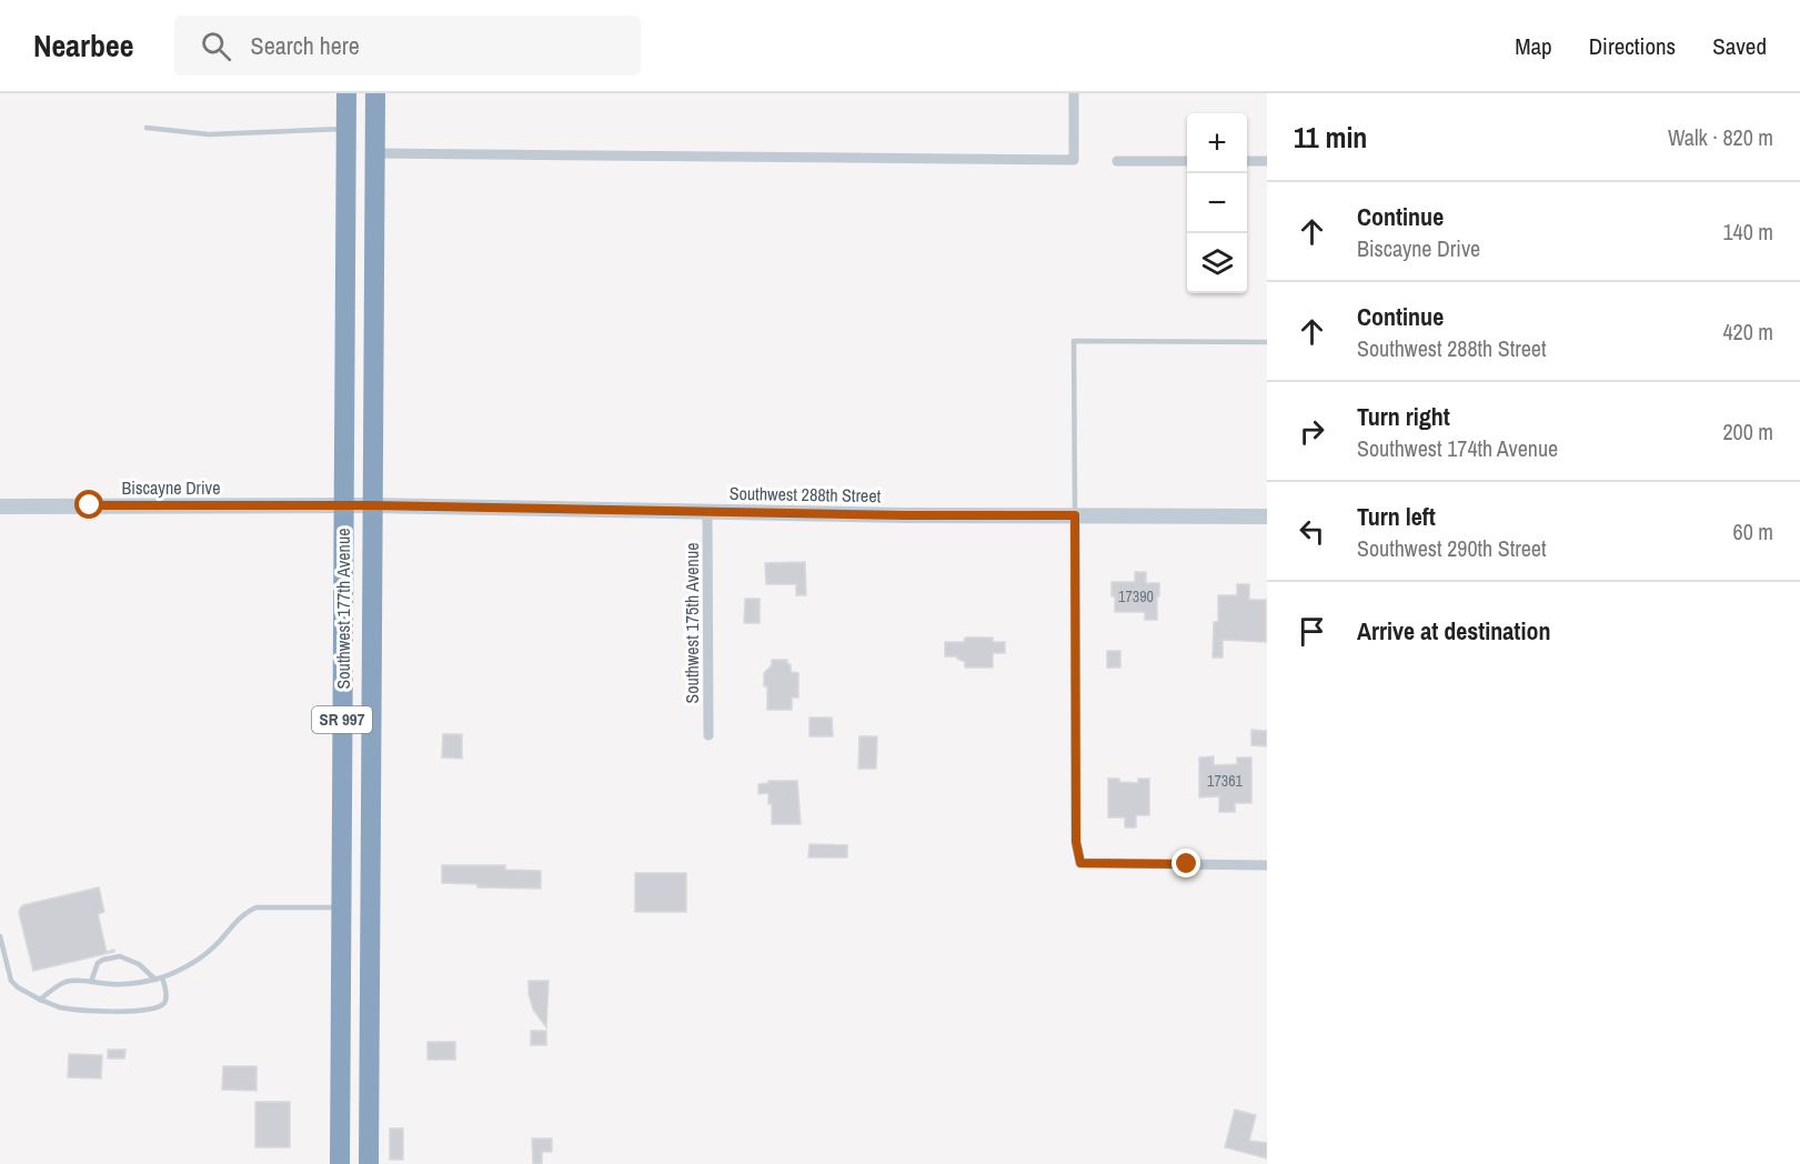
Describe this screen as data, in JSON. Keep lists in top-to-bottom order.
{
  "streets": {
    "highway": ["Southwest 177th Avenue", "SR 997"],
    "street": ["Biscayne Drive", "Southwest 288th Street", "Southwest 175th Avenue"]
  },
  "crossings": [
    ["Biscayne Drive", "Southwest 288th Street"],
    ["Biscayne Drive", "Southwest 177th Avenue"],
    ["Southwest 288th Street", "Southwest 177th Avenue"],
    ["Southwest 288th Street", "Southwest 175th Avenue"]
  ],
  "house_numbers": ["17390", "17361"],
  "page": {
    "header": "Nearbee",
    "search": "Search here",
    "nav": ["Map", "Directions", "Saved"],
    "heading": ["11 min", "Walk · 820 m"],
    "map_buttons": ["+", "−"],
    "list": [
      ["Continue", "Biscayne Drive", "140 m"],
      ["Continue", "Southwest 288th Street", "420 m"],
      ["Turn right", "Southwest 174th Avenue", "200 m"],
      ["Turn left", "Southwest 290th Street", "60 m"],
      "Arrive at destination"
    ]
  }
}
